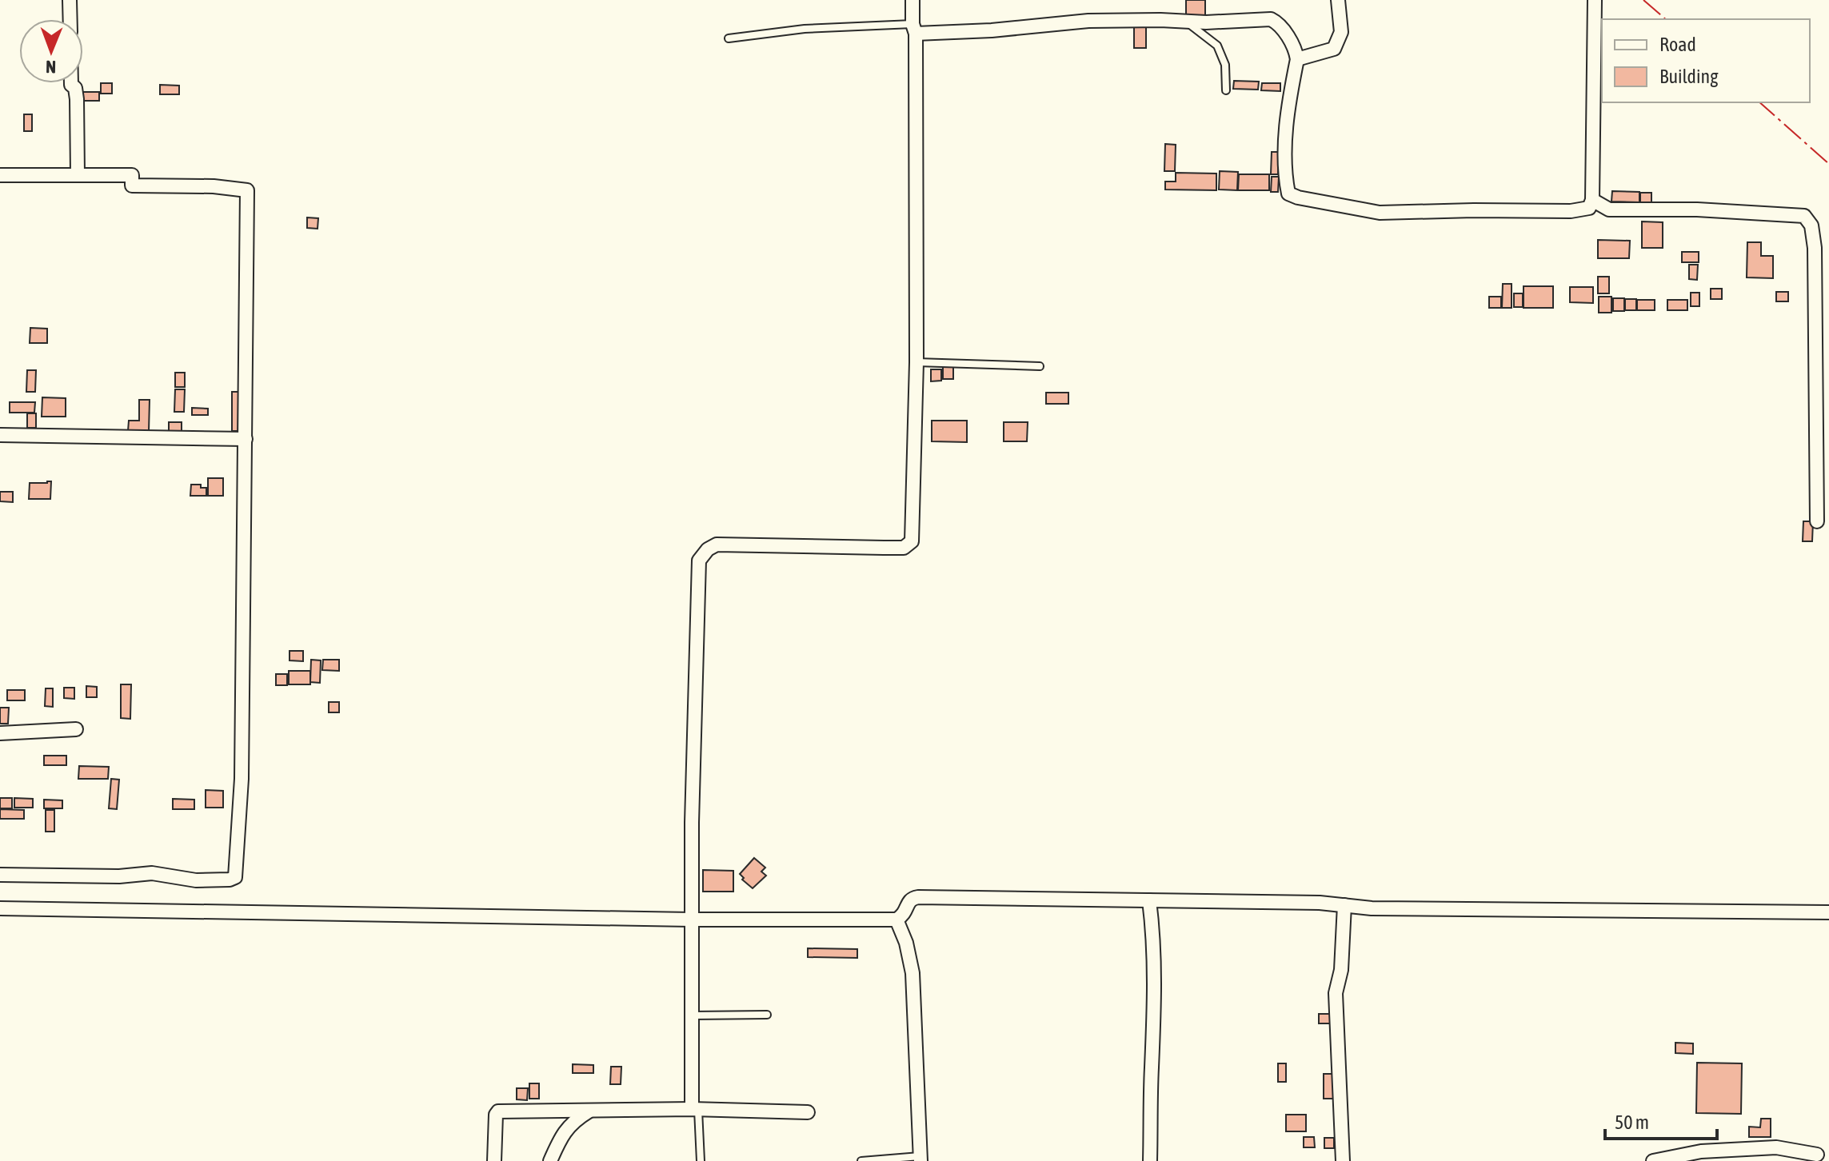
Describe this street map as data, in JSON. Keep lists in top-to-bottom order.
{
  "legend": ["Road", "Building"],
  "scale_bar": "50 m",
  "north": "bottom"
}
